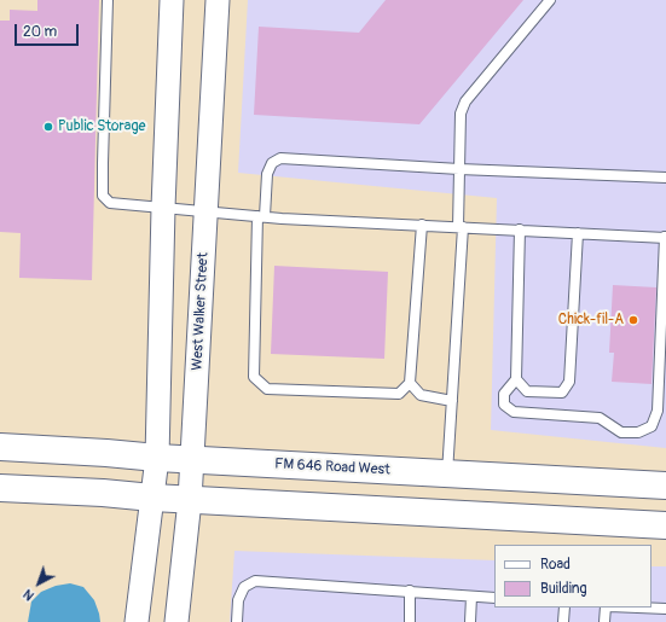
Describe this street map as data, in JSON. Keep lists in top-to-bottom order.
{
  "streets": {
    "main road": ["FM 646 Road West"],
    "street": ["West Walker Street"]
  },
  "crossings": [
    ["West Walker Street", "FM 646 Road West"]
  ],
  "places": ["Public Storage", "Chick-fil-A"],
  "legend": ["Road", "Building"],
  "scale_bar": "20 m",
  "north": "bottom left"
}
